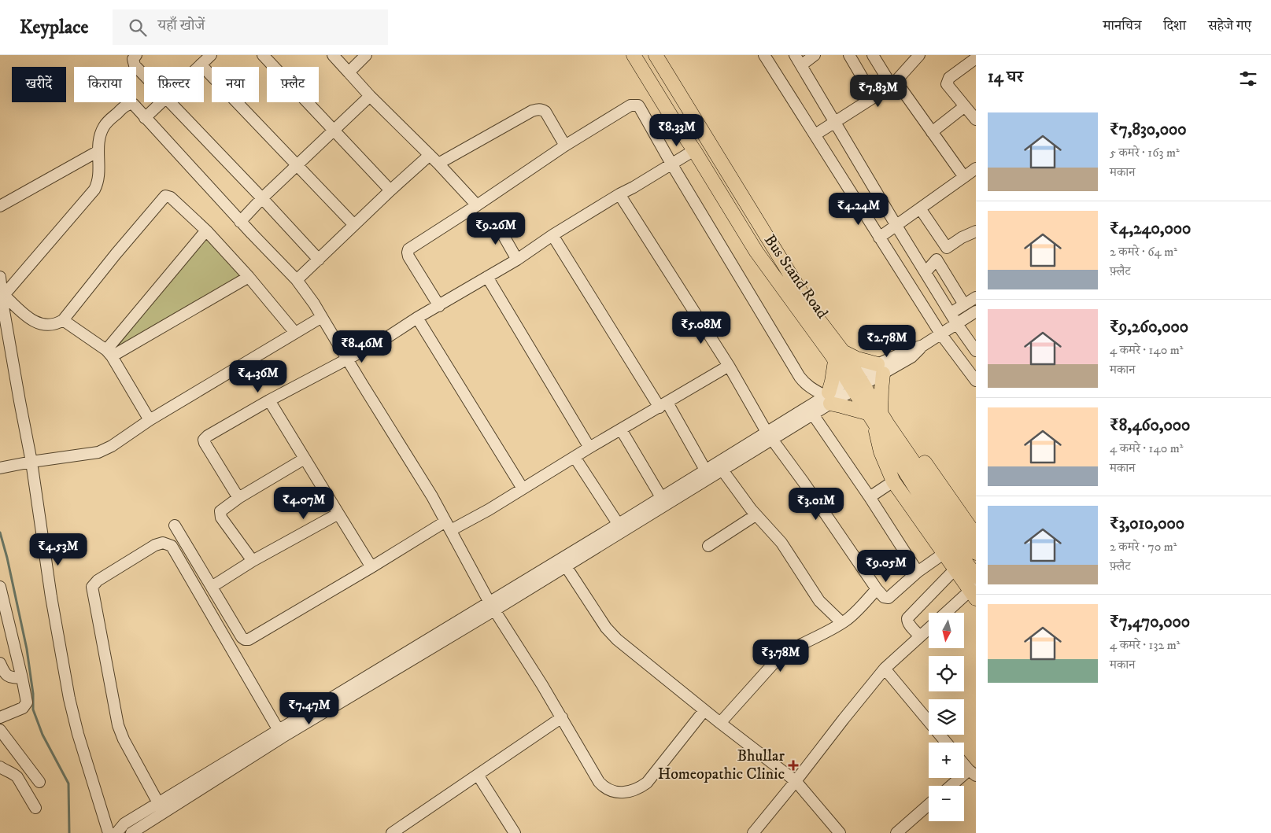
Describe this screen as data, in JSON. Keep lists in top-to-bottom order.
{
  "streets": {
    "main road": ["Bus Stand Road"]
  },
  "places": {
    "health": ["Bhullar Homeopathic Clinic"]
  },
  "north": "bottom",
  "page": {
    "header": "Keyplace",
    "search": "यहाँ खोजें",
    "nav": ["मानचित्र", "दिशा", "सहेजे गए"],
    "heading": "14 घर",
    "chip": [
      "खरीदें",
      "किराया",
      "फ़िल्टर",
      "नया",
      "फ़्लैट"
    ],
    "price": [
      "₹7.83M",
      "₹8.33M",
      "₹4.24M",
      "₹9.26M",
      "₹5.08M",
      "₹2.78M",
      "₹8.46M",
      "₹4.36M",
      "₹4.07M",
      "₹3.01M",
      "₹4.53M",
      "₹9.05M",
      "₹3.78M",
      "₹7.47M"
    ],
    "list": [
      {
        "name": "₹7,830,000",
        "note": "5 कमरे · 163 m² · मकान"
      },
      {
        "name": "₹4,240,000",
        "note": "2 कमरे · 64 m² · फ़्लैट"
      },
      {
        "name": "₹9,260,000",
        "note": "4 कमरे · 140 m² · मकान"
      },
      {
        "name": "₹8,460,000",
        "note": "4 कमरे · 140 m² · मकान"
      },
      {
        "name": "₹3,010,000",
        "note": "2 कमरे · 70 m² · फ़्लैट"
      },
      {
        "name": "₹7,470,000",
        "note": "4 कमरे · 132 m² · मकान"
      }
    ],
    "map_buttons": ["+", "−"]
  }
}
